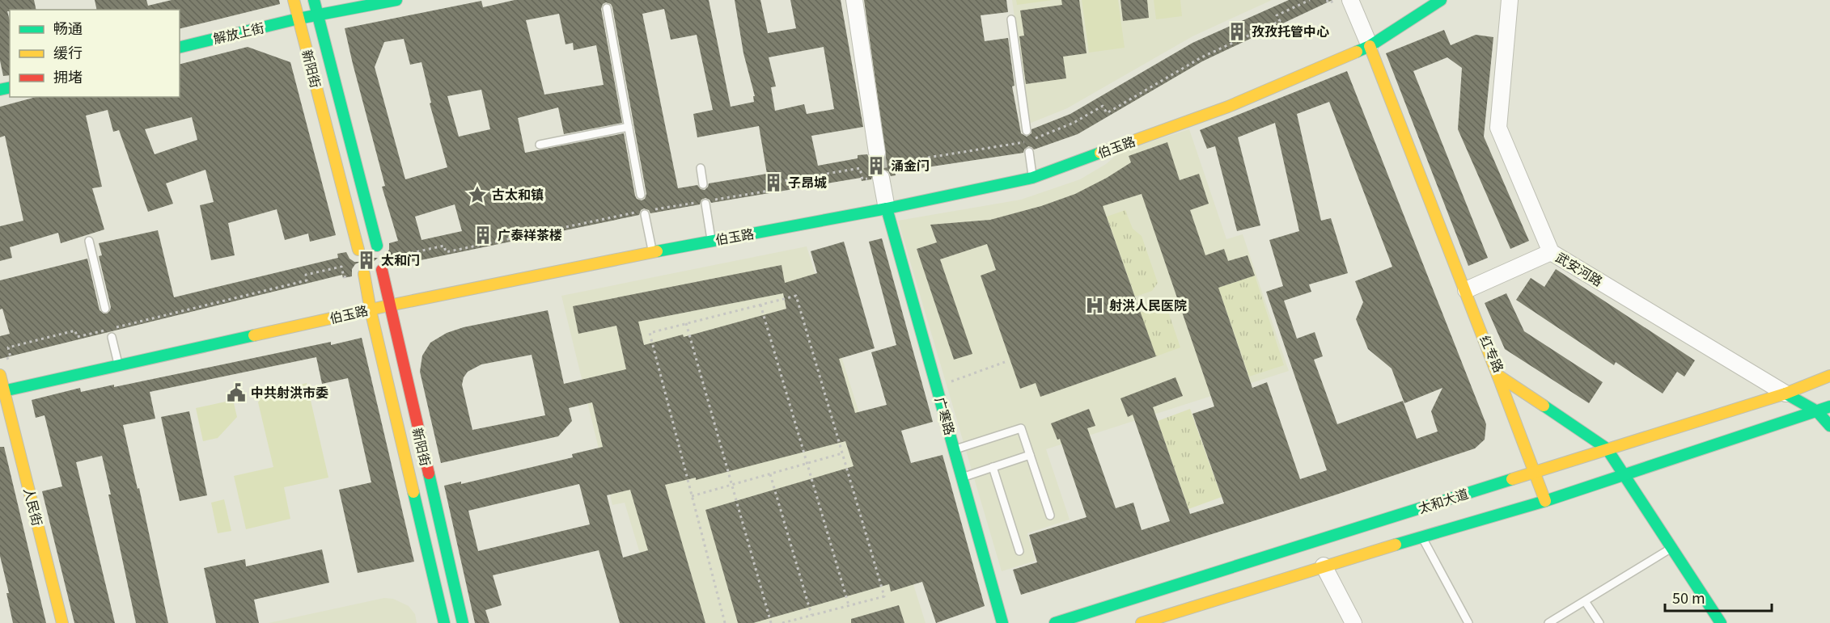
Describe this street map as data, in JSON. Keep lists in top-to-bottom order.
{
  "streets": {
    "main road": [
      "解放上街",
      "新阳街",
      "伯玉路",
      "武安河路",
      "红专路",
      "广寒路",
      "太和大道",
      "人民街"
    ]
  },
  "crossings": [
    ["解放上街", "新阳街"],
    ["新阳街", "伯玉路"],
    ["伯玉路", "红专路"],
    ["伯玉路", "广寒路"],
    ["伯玉路", "人民街"],
    ["武安河路", "太和大道"],
    ["红专路", "太和大道"]
  ],
  "places": {
    "building": [
      "孜孜托管中心",
      "涌金门",
      "子昂城",
      "广泰祥茶楼",
      "太和门"
    ],
    "place": ["古太和镇"],
    "hospital": ["射洪人民医院"],
    "public building": ["中共射洪市委"]
  },
  "legend": ["畅通", "缓行", "拥堵"],
  "scale_bar": "50 m"
}
